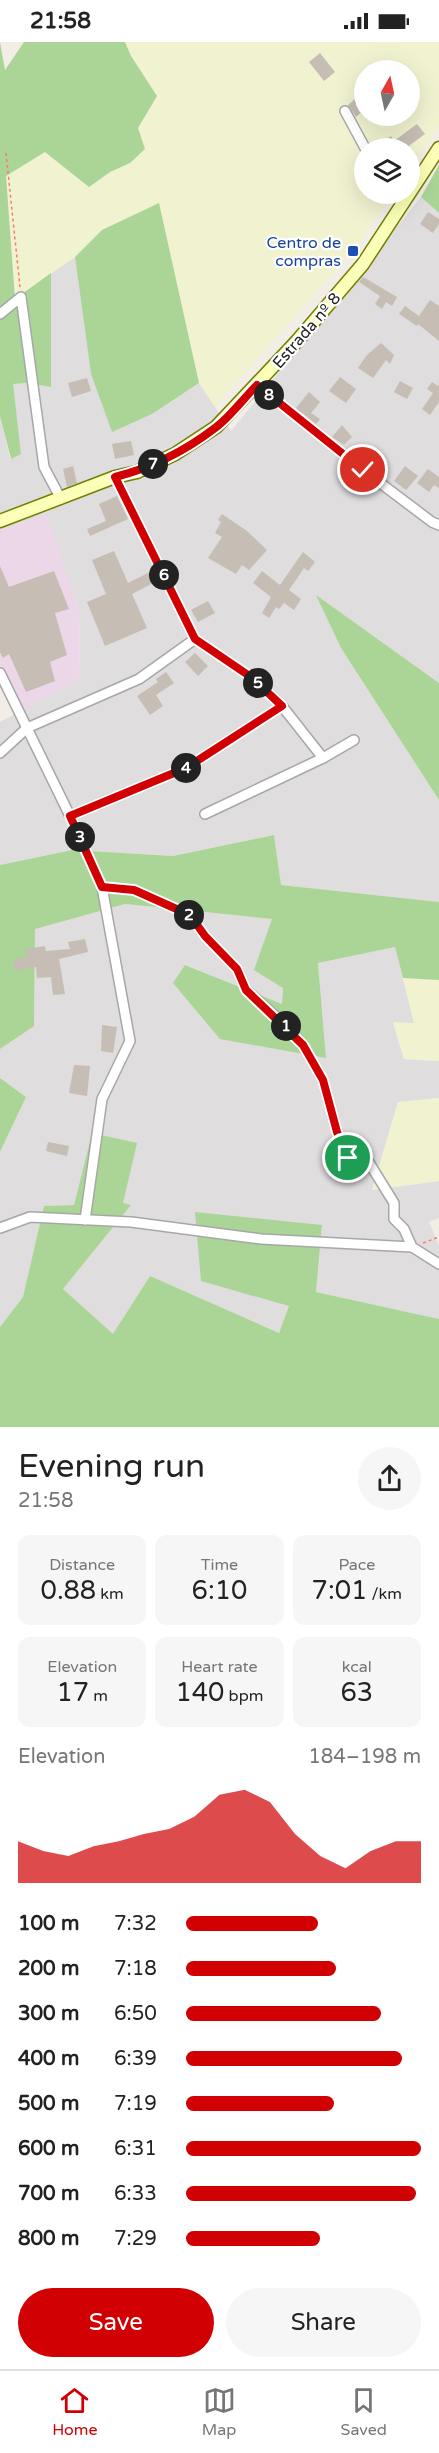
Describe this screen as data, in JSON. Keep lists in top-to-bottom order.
{
  "streets": {
    "main road": ["Estrada nº 8"]
  },
  "places": {
    "transit": ["Centro de compras"]
  },
  "north": "top",
  "page": {
    "status": "21:58",
    "pins": [
      "8",
      "7",
      "6",
      "5",
      "4",
      "3",
      "2",
      "1"
    ],
    "heading": ["Evening run", "21:58"],
    "stats": [
      ["Distance", "0.88 km"],
      ["Time", "6:10"],
      ["Pace", "7:01 /km"],
      ["Elevation", "17 m"],
      ["Heart rate", "140 bpm"],
      ["kcal", "63"]
    ],
    "chart": ["Elevation", "184–198 m"],
    "list": [
      {
        "name": "100 m",
        "note": "7:32"
      },
      {
        "name": "200 m",
        "note": "7:18"
      },
      {
        "name": "300 m",
        "note": "6:50"
      },
      {
        "name": "400 m",
        "note": "6:39"
      },
      {
        "name": "500 m",
        "note": "7:19"
      },
      {
        "name": "600 m",
        "note": "6:31"
      },
      {
        "name": "700 m",
        "note": "6:33"
      },
      {
        "name": "800 m",
        "note": "7:29"
      }
    ],
    "buttons": ["Save", "Share"],
    "tabs": ["Home", "Map", "Saved"]
  }
}
